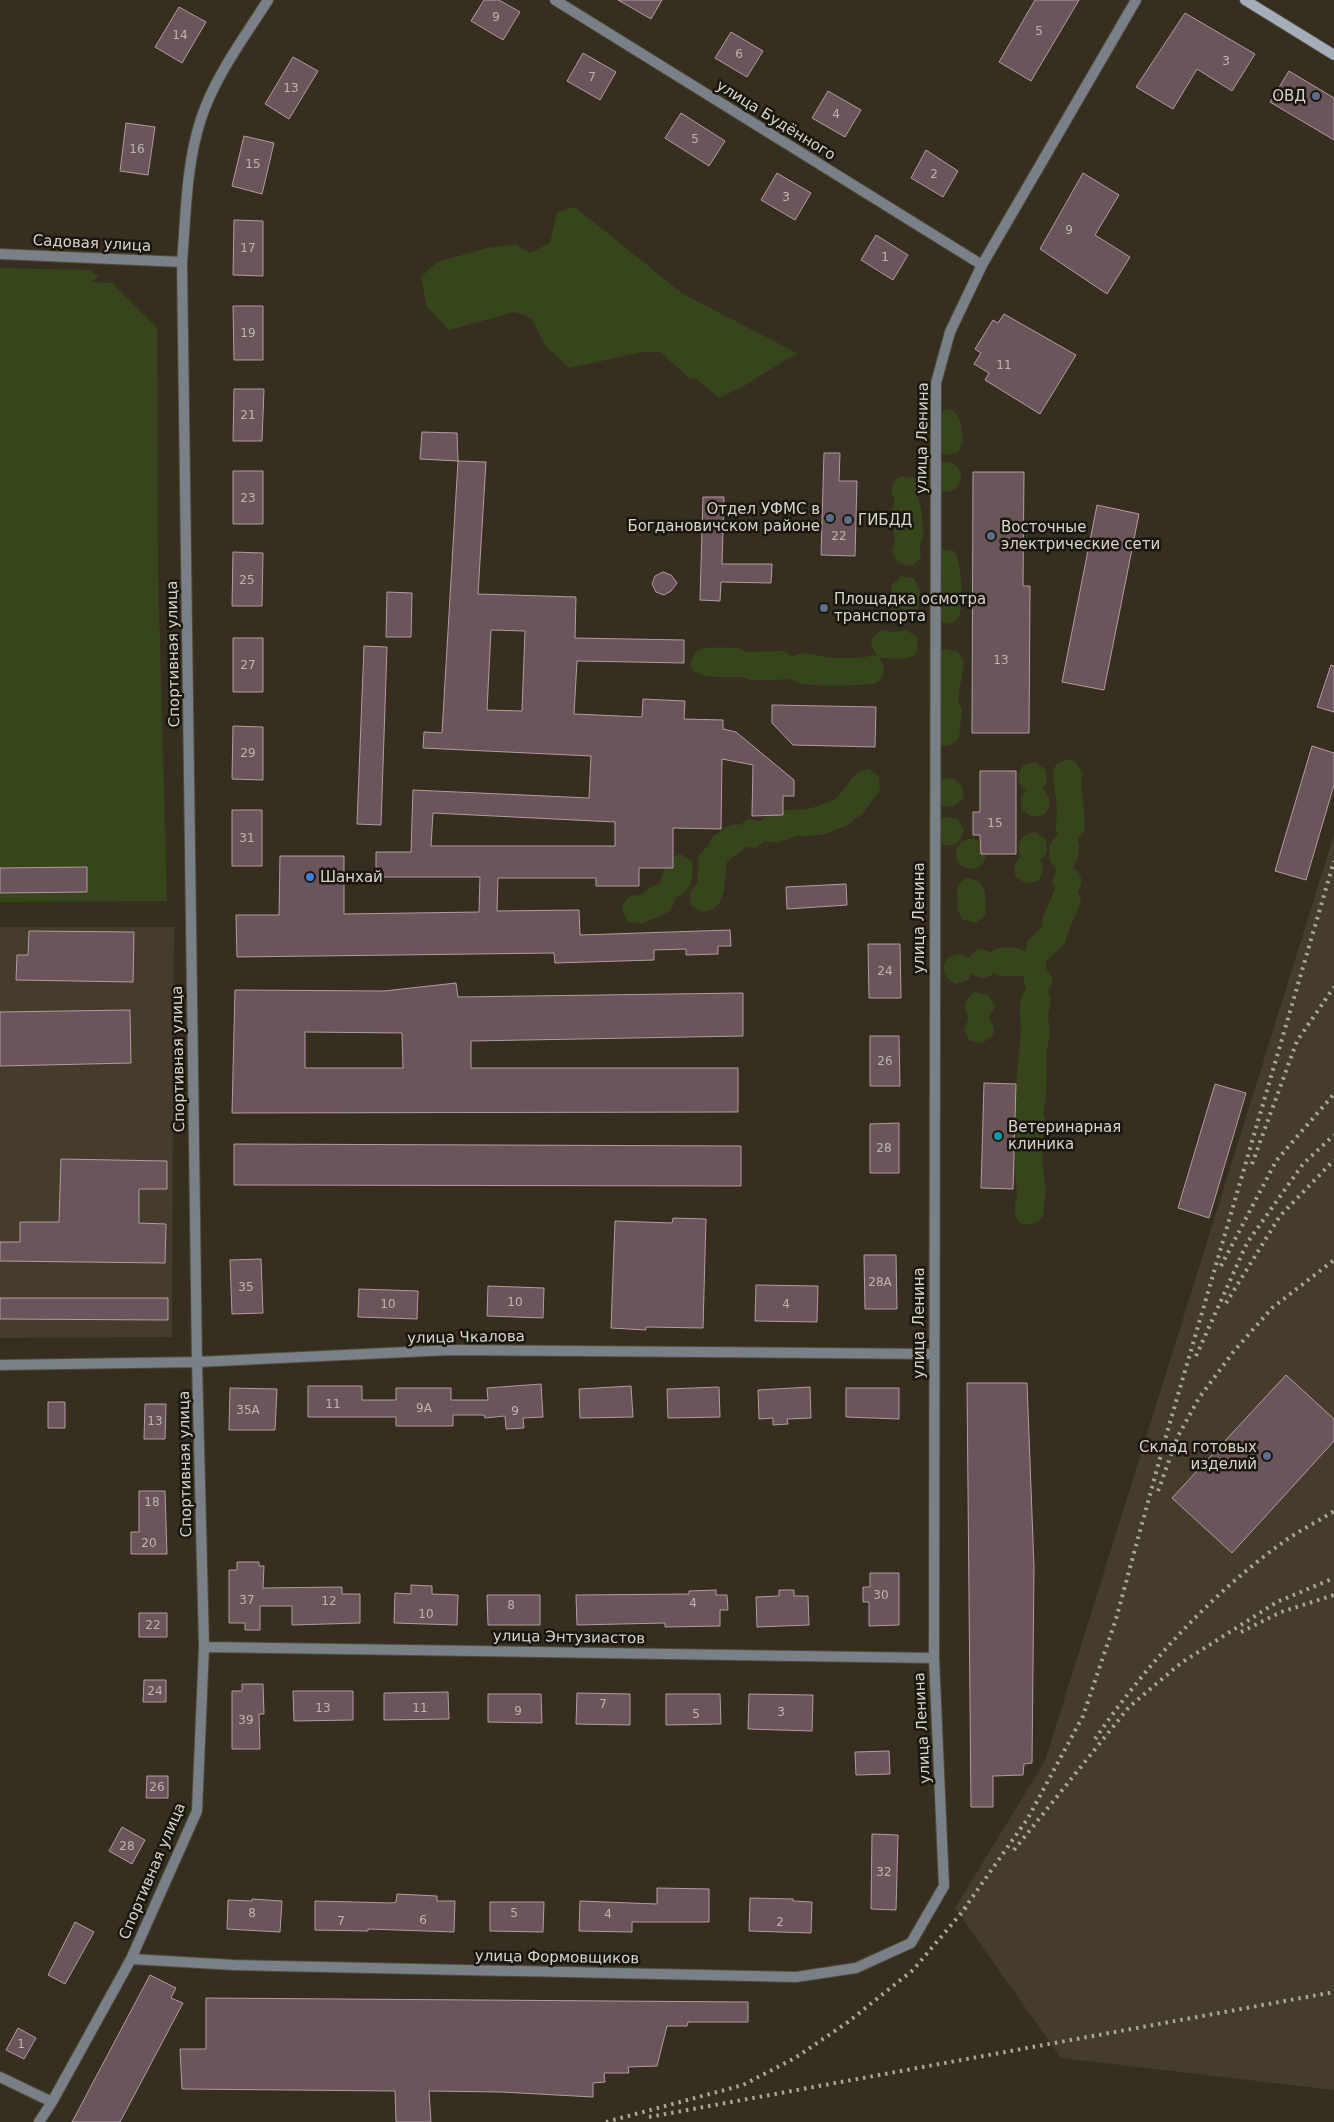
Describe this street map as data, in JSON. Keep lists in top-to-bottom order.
{
  "streets": {
    "street": [
      "улица Будённого",
      "Садовая улица",
      "улица Ленина",
      "Спортивная улица",
      "улица Чкалова",
      "улица Энтузиастов",
      "улица Формовщиков"
    ]
  },
  "crossings": [
    ["улица Будённого", "улица Ленина"],
    ["Садовая улица", "Спортивная улица"],
    ["улица Ленина", "улица Чкалова"],
    ["улица Ленина", "улица Энтузиастов"],
    ["улица Ленина", "улица Формовщиков"],
    ["Спортивная улица", "улица Чкалова"],
    ["Спортивная улица", "улица Энтузиастов"],
    ["Спортивная улица", "улица Формовщиков"]
  ],
  "places": [
    "ОВД",
    "Отдел УФМС в Богдановичском районе",
    "ГИБДД",
    "Восточные электрические сети",
    "Площадка осмотра транспорта",
    "Шанхай",
    "Ветеринарная клиника",
    "Склад готовых изделий"
  ],
  "house_numbers": [
    "9",
    "5",
    "14",
    "6",
    "3",
    "7",
    "13",
    "4",
    "5",
    "16",
    "15",
    "2",
    "3",
    "9",
    "17",
    "1",
    "19",
    "11",
    "21",
    "23",
    "22",
    "25",
    "13",
    "27",
    "29",
    "15",
    "31",
    "24",
    "26",
    "28",
    "28А",
    "35",
    "10",
    "10",
    "4",
    "11",
    "9А",
    "35А",
    "9",
    "13",
    "18",
    "20",
    "30",
    "37",
    "12",
    "4",
    "8",
    "10",
    "22",
    "24",
    "7",
    "13",
    "11",
    "9",
    "3",
    "5",
    "39",
    "26",
    "28",
    "32",
    "8",
    "5",
    "4",
    "6",
    "7",
    "2",
    "1"
  ]
}
